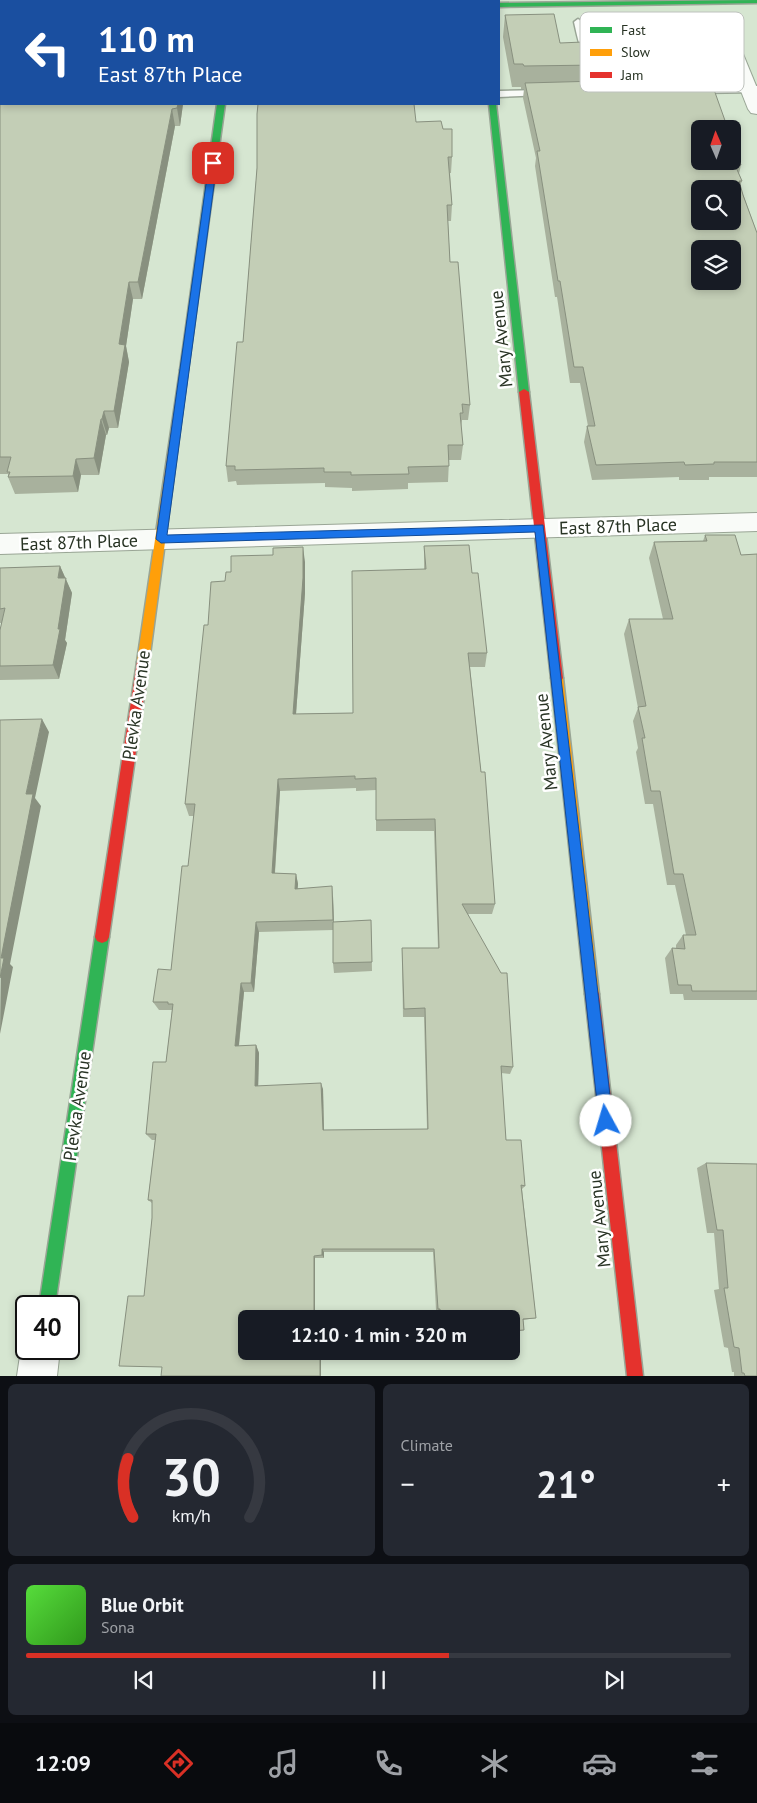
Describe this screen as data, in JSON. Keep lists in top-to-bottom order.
{
  "streets": {
    "street": ["Mary Avenue", "East 87th Place", "Plevka Avenue"]
  },
  "crossings": [
    ["Mary Avenue", "East 87th Place"],
    ["East 87th Place", "Plevka Avenue"]
  ],
  "legend": ["Fast", "Slow", "Jam"],
  "north": "top",
  "page": {
    "turn": ["110 m", "East 87th Place"],
    "limit": "40",
    "trip": "12:10 · 1 min · 320 m",
    "tile": "Climate",
    "heat": ["−", "21°", "+"],
    "song": ["Blue Orbit", "Sona"],
    "tabs": "12:09",
    "gauge": ["30", "km/h"]
  }
}
